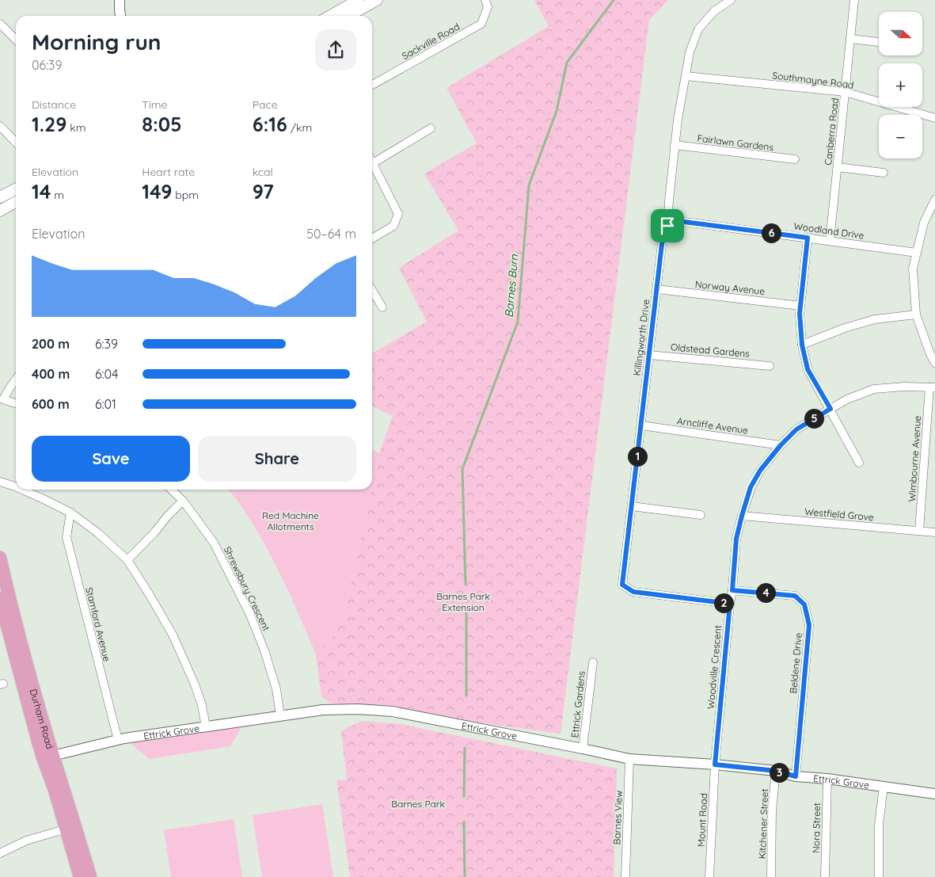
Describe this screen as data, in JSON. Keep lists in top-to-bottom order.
{
  "streets": {
    "highway": ["Durham Road"],
    "street": [
      "Sackville Road",
      "Southmayne Road",
      "Canberra Road",
      "Fairlawn Gardens",
      "Woodland Drive",
      "Norway Avenue",
      "Killingworth Drive",
      "Oldstead Gardens",
      "Arncliffe Avenue",
      "Wimbourne Avenue",
      "Westfield Grove",
      "Shrewsbury Crescent",
      "Stamford Avenue",
      "Beldene Drive",
      "Woodville Crescent",
      "Ettrick Gardens",
      "Ettrick Grove",
      "Barnes View",
      "Mount Road",
      "Kitchener Street",
      "Nora Street"
    ]
  },
  "crossings": [
    ["Southmayne Road", "Canberra Road"],
    ["Southmayne Road", "Killingworth Drive"],
    ["Canberra Road", "Woodland Drive"],
    ["Fairlawn Gardens", "Killingworth Drive"],
    ["Woodland Drive", "Killingworth Drive"],
    ["Norway Avenue", "Killingworth Drive"],
    ["Killingworth Drive", "Oldstead Gardens"],
    ["Killingworth Drive", "Arncliffe Avenue"],
    ["Killingworth Drive", "Woodville Crescent"],
    ["Arncliffe Avenue", "Woodville Crescent"],
    ["Wimbourne Avenue", "Westfield Grove"],
    ["Wimbourne Avenue", "Woodville Crescent"],
    ["Westfield Grove", "Woodville Crescent"],
    ["Shrewsbury Crescent", "Ettrick Grove"],
    ["Stamford Avenue", "Ettrick Grove"],
    ["Beldene Drive", "Woodville Crescent"],
    ["Beldene Drive", "Ettrick Grove"],
    ["Woodville Crescent", "Ettrick Grove"],
    ["Woodville Crescent", "Mount Road"],
    ["Ettrick Gardens", "Ettrick Grove"],
    ["Durham Road", "Ettrick Grove"],
    ["Ettrick Grove", "Barnes View"],
    ["Ettrick Grove", "Mount Road"],
    ["Ettrick Grove", "Kitchener Street"],
    ["Ettrick Grove", "Nora Street"]
  ],
  "water": ["Barnes Burn"],
  "parks": ["Red Machine Allotments", "Barnes Park Extension", "Barnes Park"],
  "north": "right",
  "page": {
    "map_buttons": ["+", "−"],
    "heading": ["Morning run", "06:39"],
    "stats": [
      ["Distance", "1.29 km"],
      ["Time", "8:05"],
      ["Pace", "6:16 /km"],
      ["Elevation", "14 m"],
      ["Heart rate", "149 bpm"],
      ["kcal", "97"]
    ],
    "chart": ["Elevation", "50–64 m"],
    "pins": [
      "6",
      "5",
      "1",
      "4",
      "2",
      "3"
    ],
    "list": [
      {
        "name": "200 m",
        "note": "6:39"
      },
      {
        "name": "400 m",
        "note": "6:04"
      },
      {
        "name": "600 m",
        "note": "6:01"
      }
    ],
    "buttons": ["Save", "Share"]
  }
}
